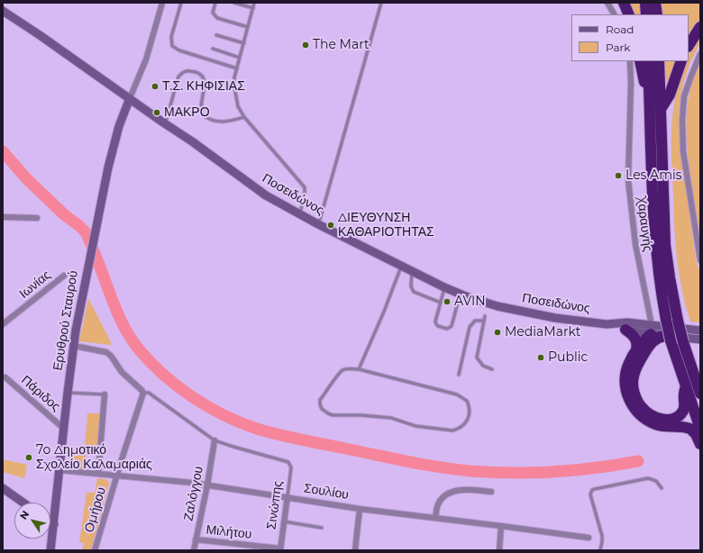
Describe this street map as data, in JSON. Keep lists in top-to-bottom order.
{
  "streets": {
    "street": [
      "Ποσειδώνος",
      "Χαραυγής",
      "Ιωνίας",
      "Ερυθρού Σταυρού",
      "Πάριδος",
      "Σουλίου",
      "Ζαλόγγου",
      "Σινώπης",
      "Ομήρου",
      "Μιλήτου"
    ]
  },
  "crossings": [
    ["Ποσειδώνος", "Χαραυγής"],
    ["Ποσειδώνος", "Ερυθρού Σταυρού"],
    ["Ερυθρού Σταυρού", "Πάριδος"],
    ["Ερυθρού Σταυρού", "Σουλίου"],
    ["Σουλίου", "Ζαλόγγου"],
    ["Σουλίου", "Σινώπης"],
    ["Σουλίου", "Ομήρου"],
    ["Ζαλόγγου", "Σινώπης"],
    ["Ζαλόγγου", "Μιλήτου"],
    ["Σινώπης", "Μιλήτου"]
  ],
  "places": [
    "The Mart",
    "Τ.Σ. ΚΗΦΙΣΙΑΣ",
    "ΜΑΚΡΟ",
    "Les Amis",
    "ΔΙΕΥΘΥΝΣΗ ΚΑΘΑΡΙΟΤΗΤΑΣ",
    "AVIN",
    "MediaMarkt",
    "Public",
    "7o Δημοτικό Σχολείο Καλαμαριάς"
  ],
  "legend": ["Road", "Park"],
  "north": "top left"
}
